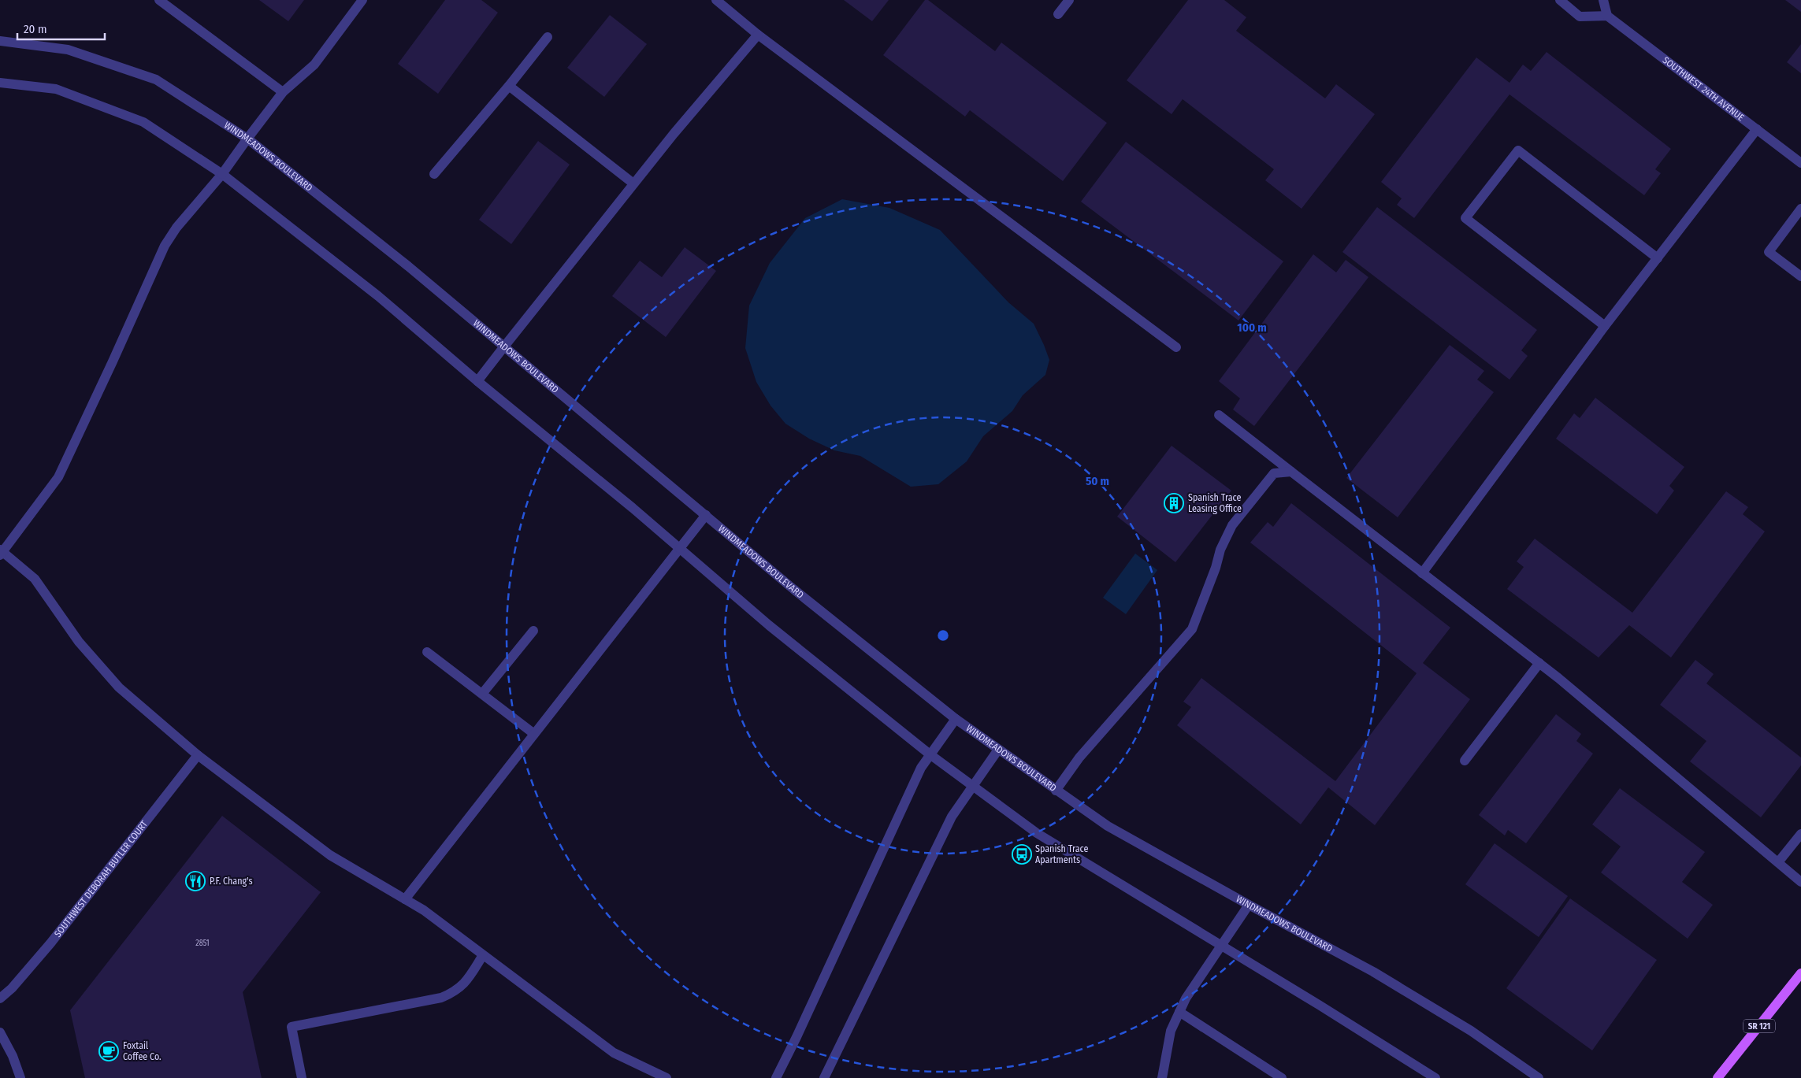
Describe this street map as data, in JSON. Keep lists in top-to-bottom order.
{
  "streets": {
    "main road": ["SR 121"],
    "street": ["SOUTHWEST 24TH AVENUE", "WINDMEADOWS BOULEVARD", "SOUTHWEST DEBORAH BUTLER COURT"]
  },
  "places": {
    "building": ["Spanish Trace Leasing Office"],
    "bus stop": ["Spanish Trace Apartments"],
    "restaurant": ["P.F. Chang's"],
    "cafe": ["Foxtail Coffee Co."]
  },
  "house_numbers": ["2851"],
  "scale_bar": "20 m",
  "rings": ["100 m", "50 m"]
}
